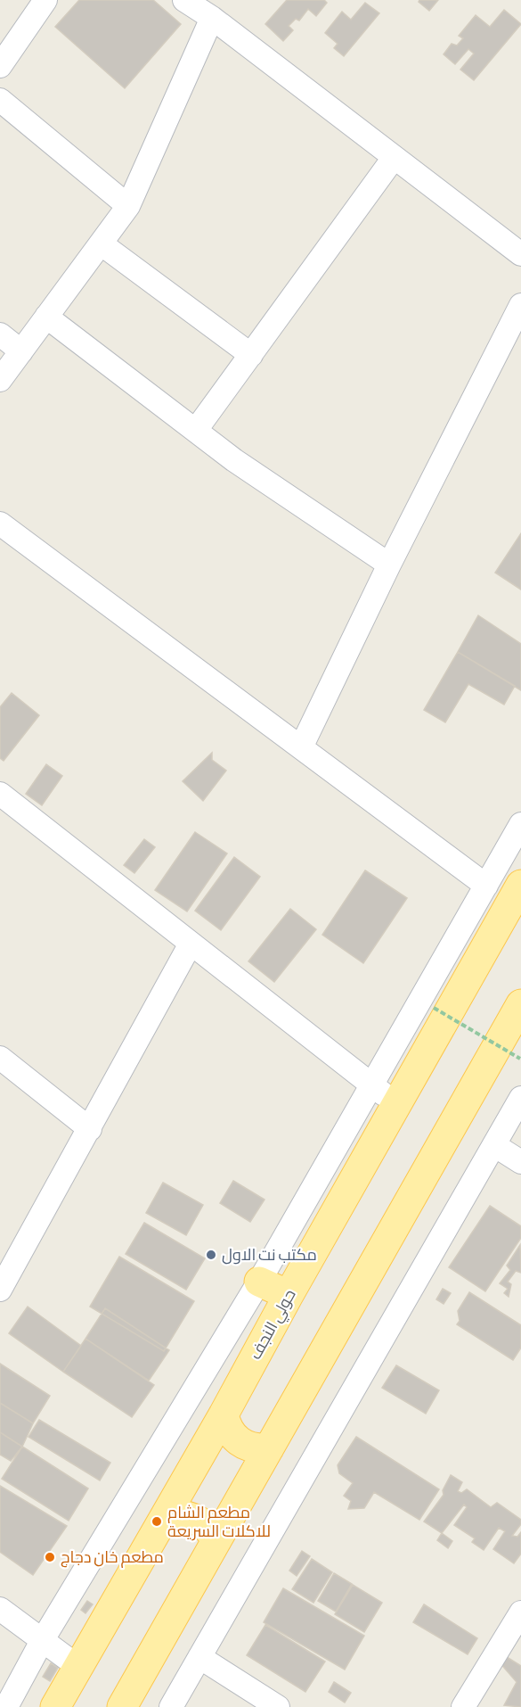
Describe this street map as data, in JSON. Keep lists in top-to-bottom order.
{
  "streets": {
    "main road": ["حولي النجف"]
  },
  "places": ["مكتب نت الاول", "مطعم الشام للاكلات السريعة", "مطعم خان دجاج"]
}
